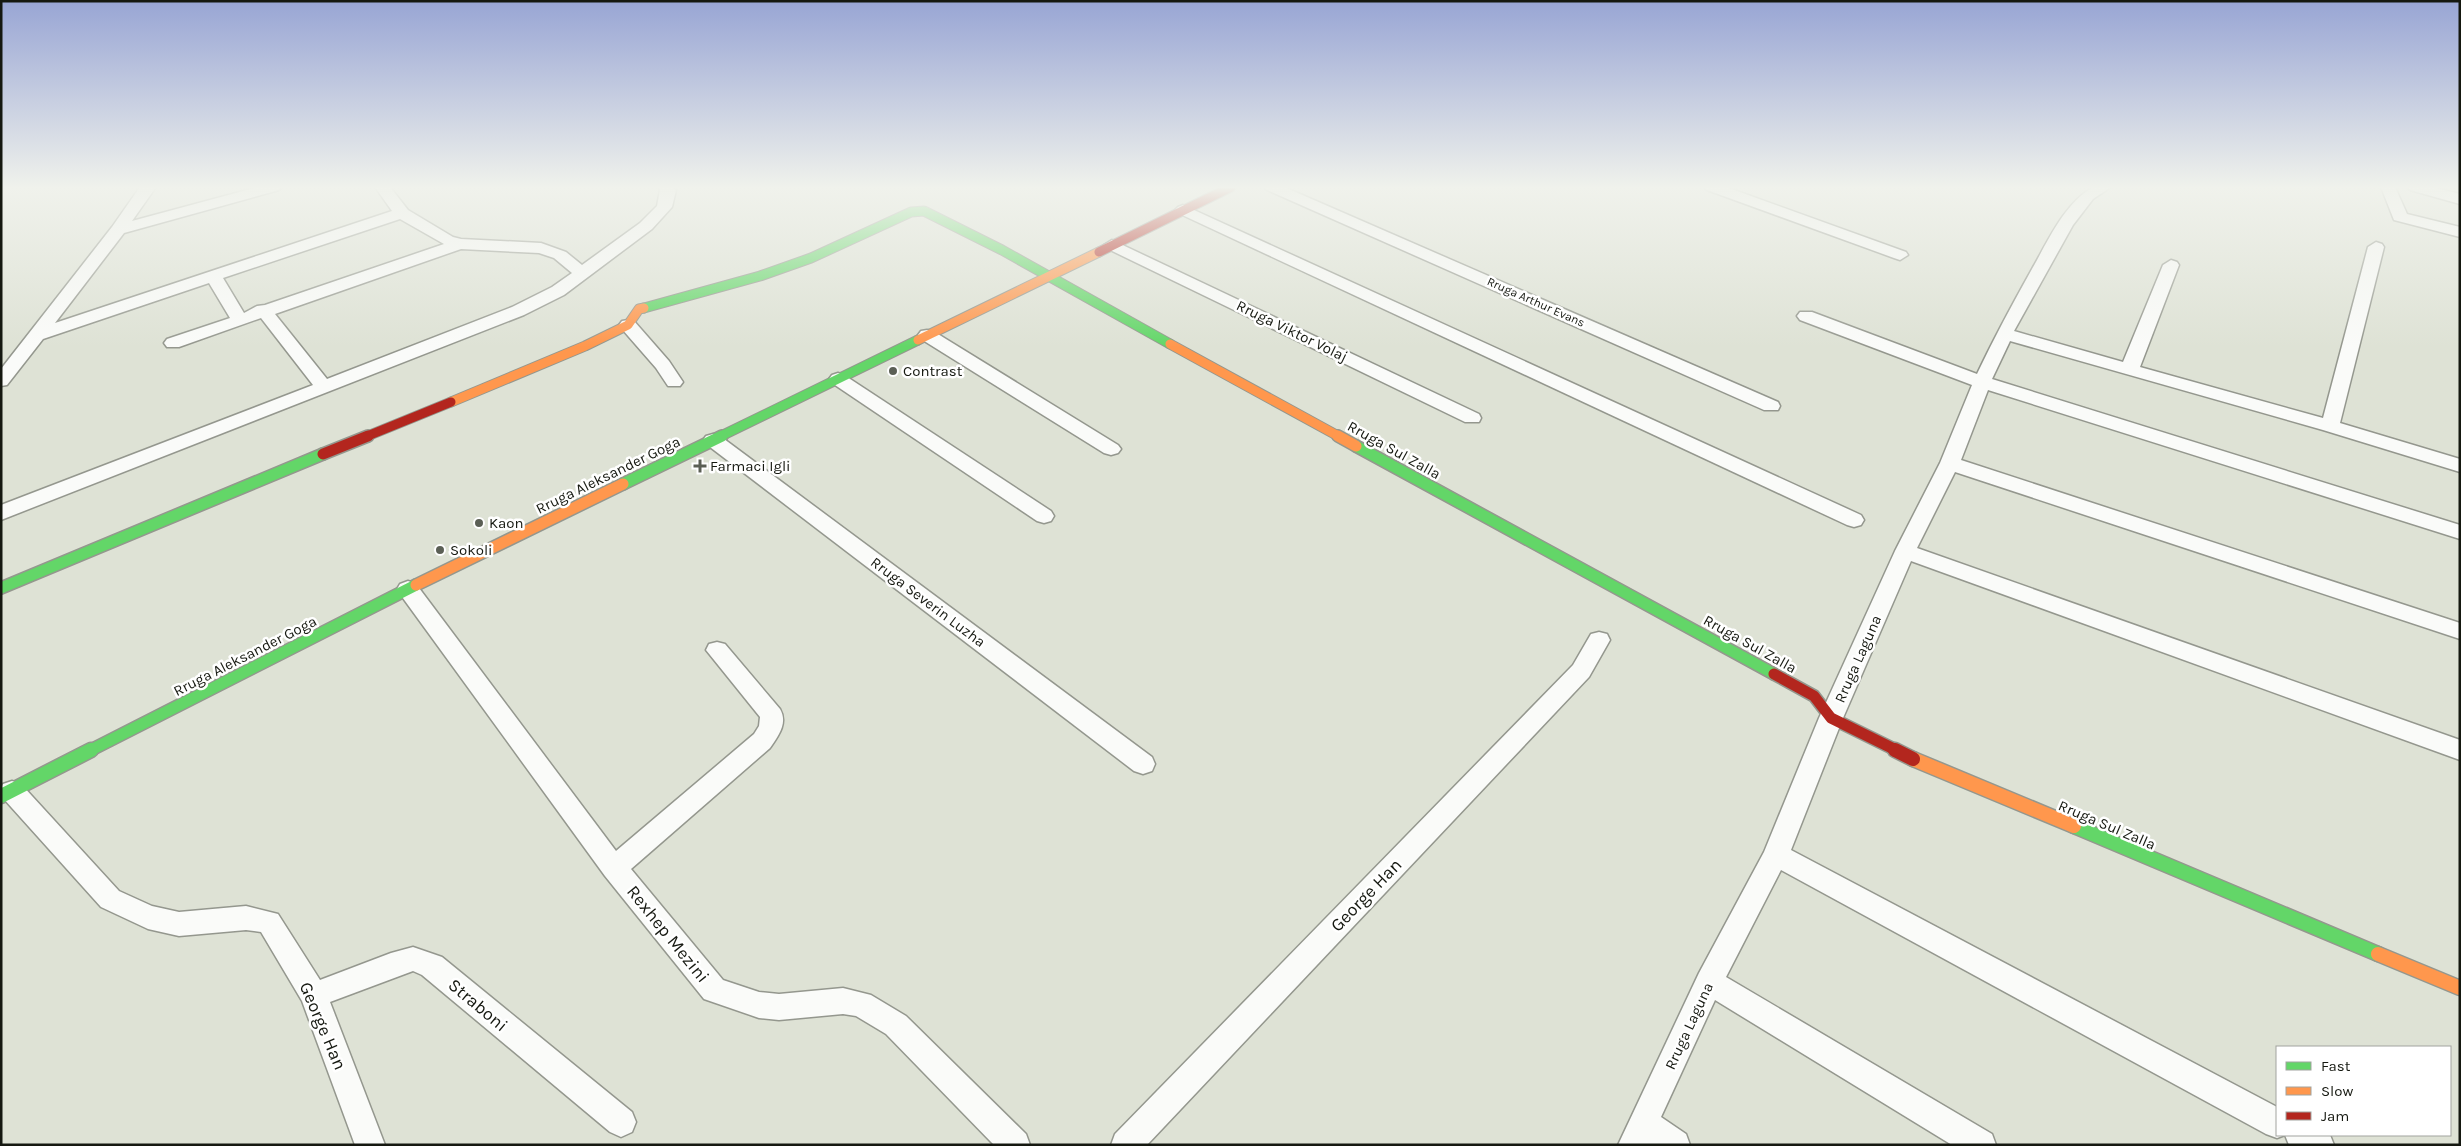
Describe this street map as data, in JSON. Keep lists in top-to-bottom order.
{
  "streets": {
    "street": [
      "Rruga Arthur Evans",
      "Rruga Viktor Volaj",
      "Rruga Sul Zalla",
      "Rruga Aleksander Goga",
      "Rruga Severin Luzha",
      "Rruga Laguna",
      "George Han",
      "Rexhep Mezini",
      "Straboni"
    ]
  },
  "crossings": [
    ["Rruga Viktor Volaj", "Rruga Aleksander Goga"],
    ["Rruga Sul Zalla", "Rruga Aleksander Goga"],
    ["Rruga Sul Zalla", "Rruga Laguna"],
    ["Rruga Aleksander Goga", "Rruga Severin Luzha"],
    ["Rruga Aleksander Goga", "George Han"],
    ["Rruga Aleksander Goga", "Rexhep Mezini"],
    ["George Han", "Straboni"]
  ],
  "places": {
    "other": ["Contrast", "Kaon", "Sokoli"],
    "health": ["Farmaci Igli"]
  },
  "legend": ["Fast", "Slow", "Jam"]
}
